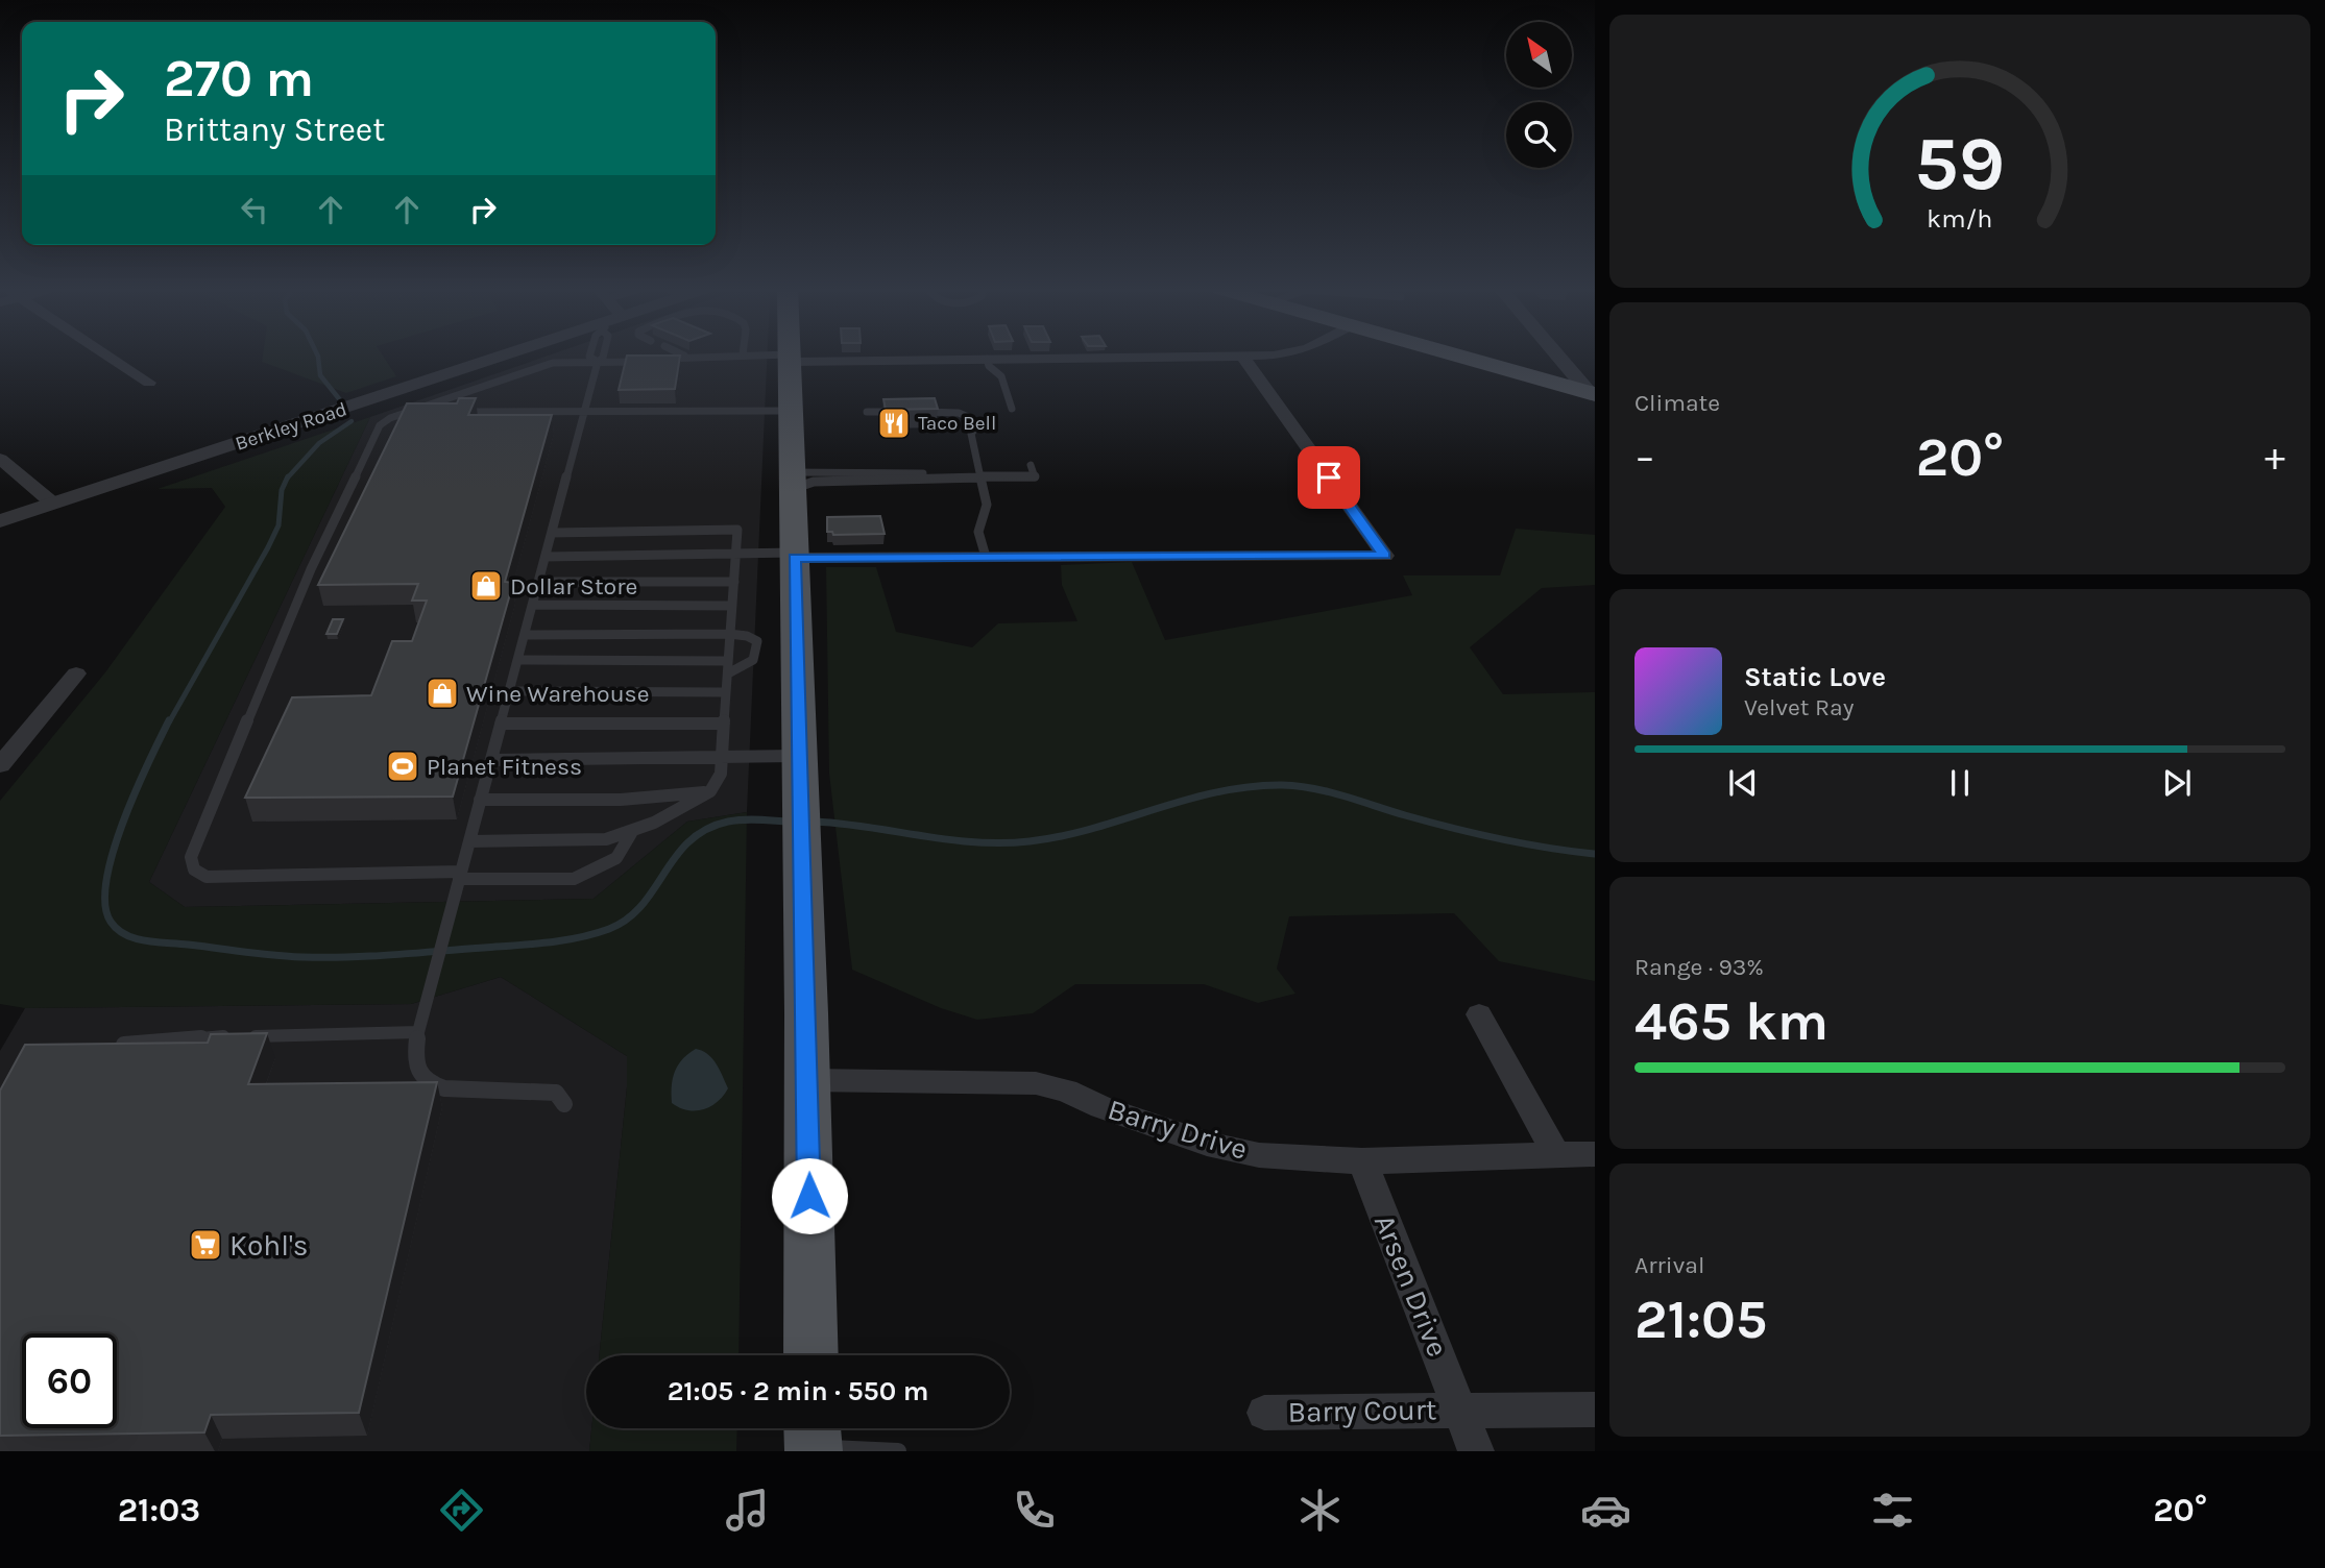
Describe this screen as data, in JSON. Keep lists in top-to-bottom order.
{
  "streets": {
    "street": [
      "Berkley Road",
      "Barry Drive",
      "Arsen Drive",
      "Barry Court"
    ]
  },
  "crossings": [
    ["Barry Drive", "Arsen Drive"],
    ["Arsen Drive", "Barry Court"]
  ],
  "places": {
    "restaurant": ["Taco Bell"],
    "shop": ["Dollar Store", "Wine Warehouse"],
    "sports": ["Planet Fitness"],
    "supermarket": ["Kohl's"]
  },
  "north": "top left",
  "page": {
    "turn": ["270 m", "Brittany Street"],
    "tile": [
      "Climate",
      ["Range · 93%", "465 km"],
      ["Arrival", "21:05"]
    ],
    "heat": ["−", "20°", "+"],
    "song": ["Static Love", "Velvet Ray"],
    "limit": "60",
    "trip": "21:05 · 2 min · 550 m",
    "tabs": ["21:03", "20°"],
    "gauge": ["59", "km/h"]
  }
}
